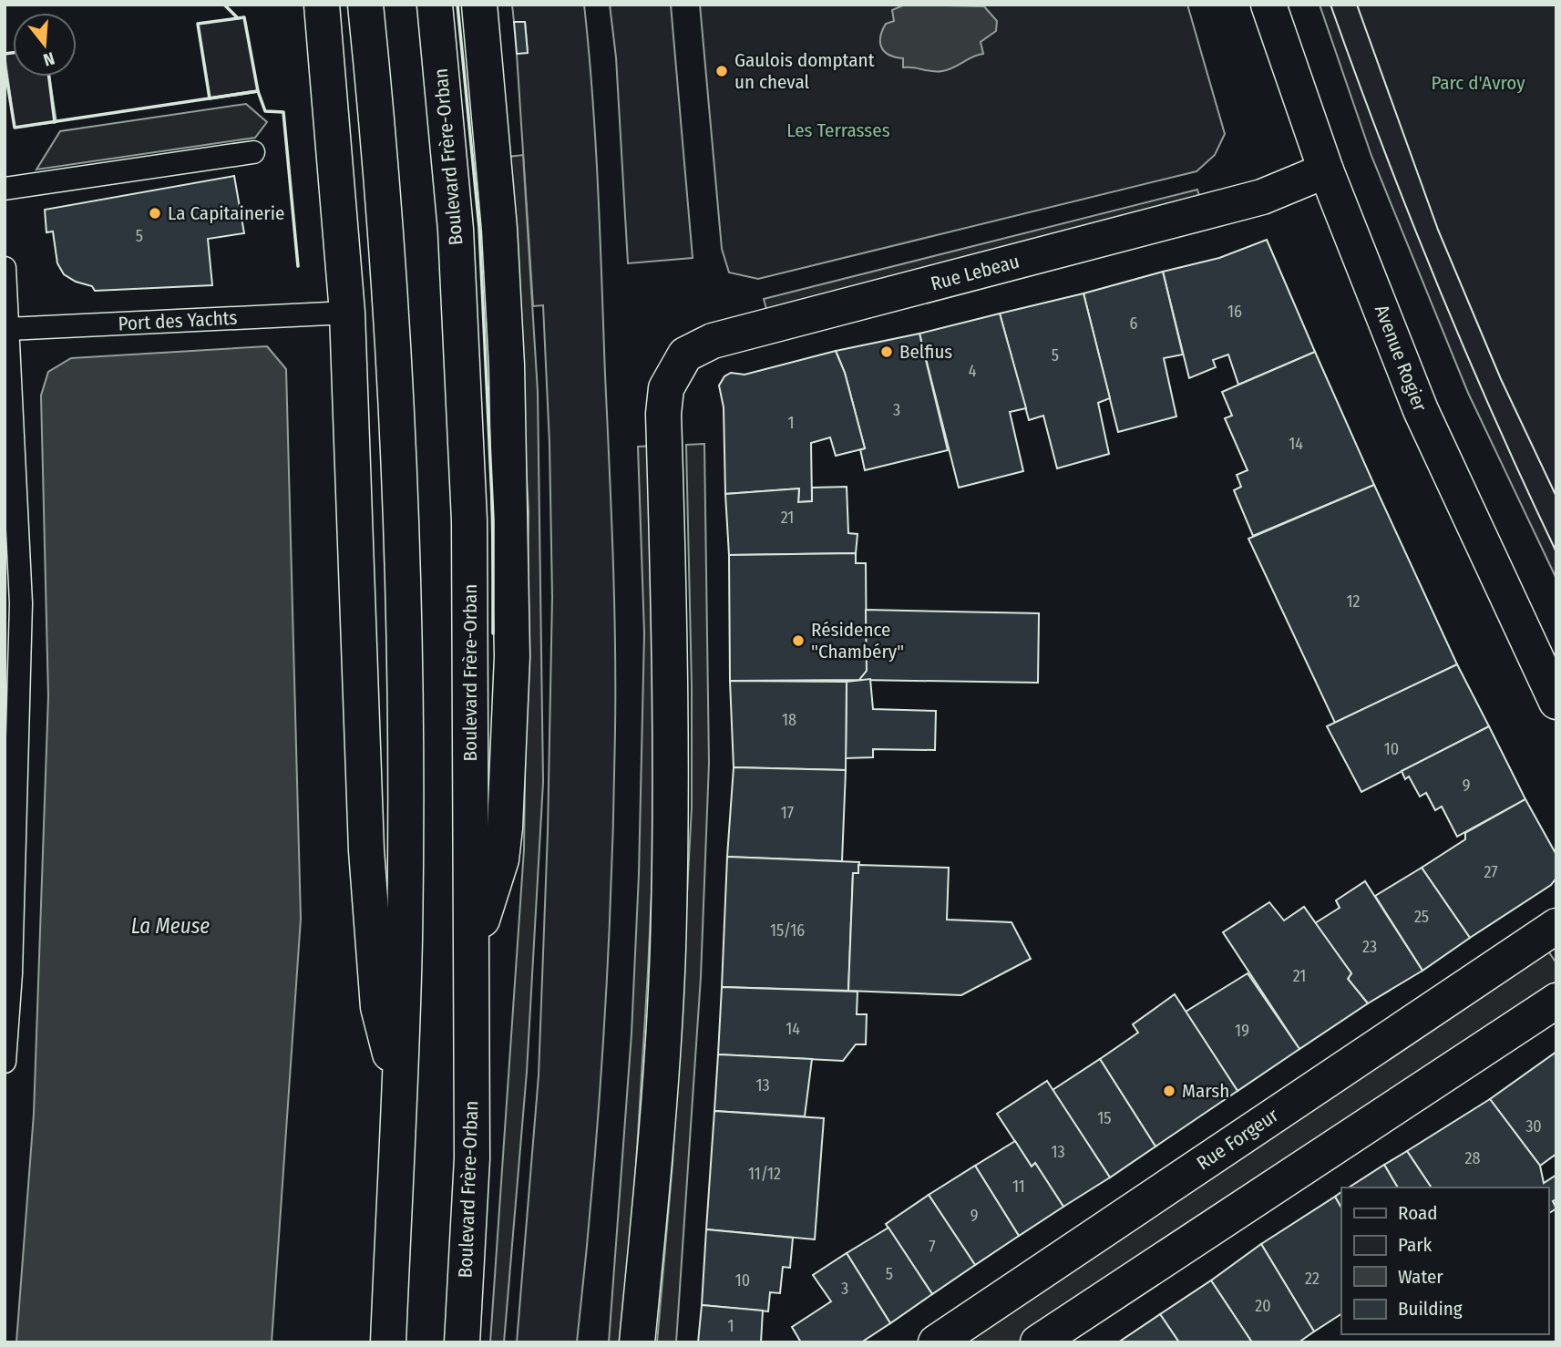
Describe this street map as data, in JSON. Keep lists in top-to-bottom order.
{
  "streets": {
    "main road": [
      "Boulevard Frère-Orban",
      "Rue Lebeau",
      "Avenue Rogier",
      "Rue Forgeur"
    ],
    "lane": ["Port des Yachts"]
  },
  "crossings": [
    ["Rue Lebeau", "Avenue Rogier"]
  ],
  "water": ["La Meuse"],
  "parks": ["Parc d'Avroy", "Les Terrasses"],
  "places": [
    "Gaulois domptant un cheval",
    "La Capitainerie",
    "Belfius",
    "Résidence \"Chambéry\"",
    "Marsh"
  ],
  "house_numbers": [
    "5",
    "16",
    "6",
    "5",
    "4",
    "3",
    "1",
    "14",
    "21",
    "12",
    "18",
    "10",
    "9",
    "17",
    "27",
    "25",
    "15/16",
    "23",
    "21",
    "14",
    "19",
    "13",
    "15",
    "30",
    "13",
    "28",
    "11/12",
    "11",
    "9",
    "7",
    "5",
    "22",
    "10",
    "3",
    "20",
    "1"
  ],
  "legend": [
    "Road",
    "Park",
    "Water",
    "Building"
  ],
  "north": "bottom"
}
